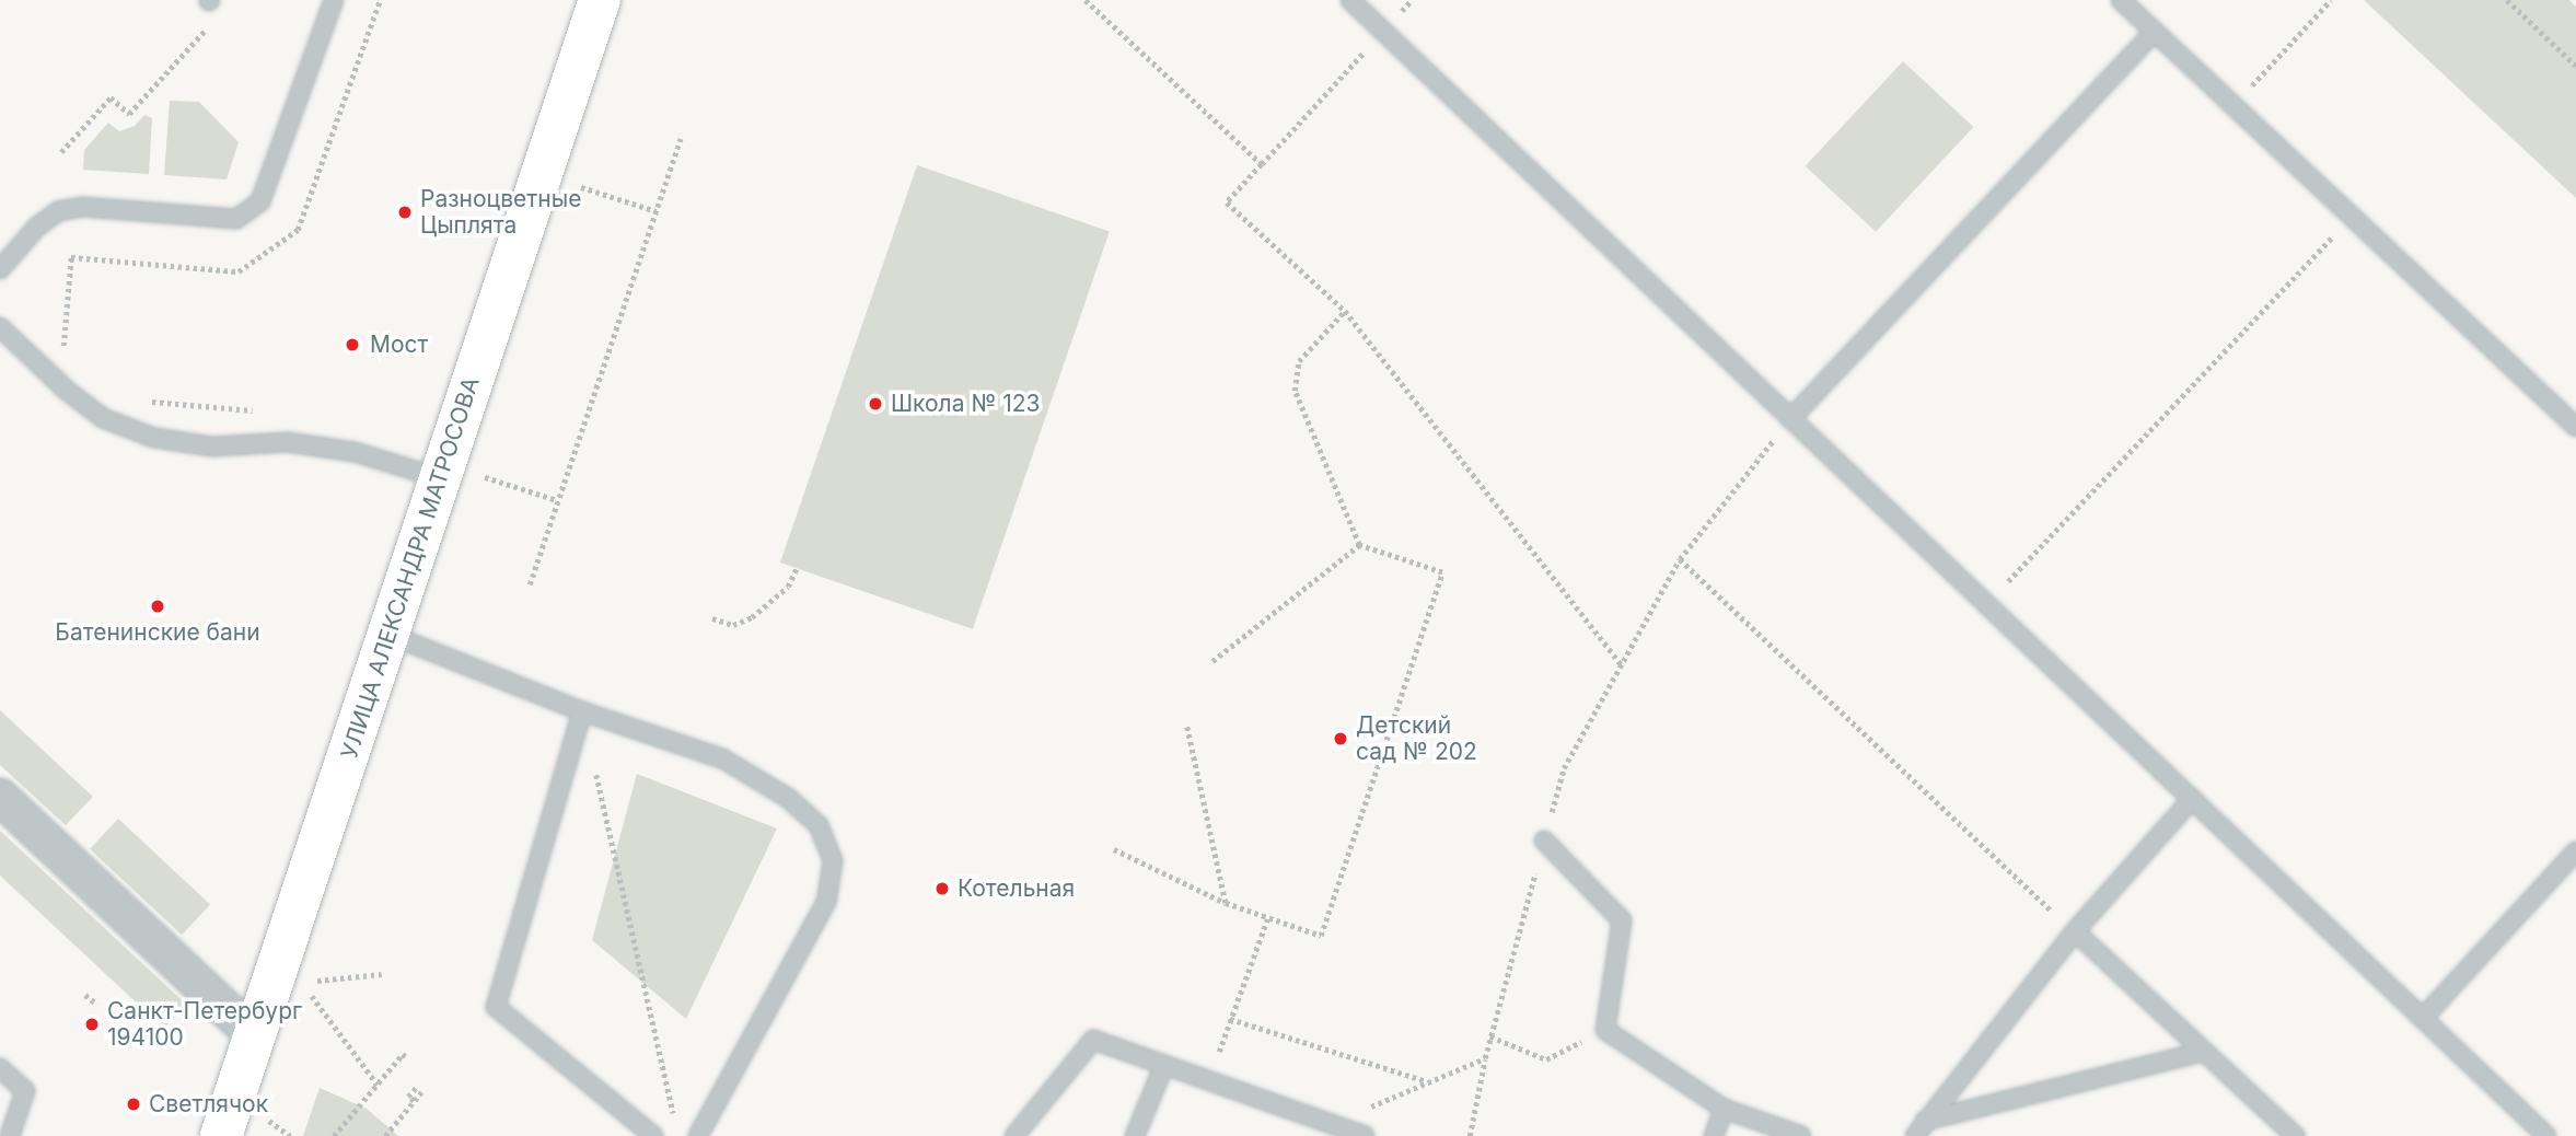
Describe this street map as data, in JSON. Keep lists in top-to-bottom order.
{
  "streets": {
    "street": ["УЛИЦА АЛЕКСАНДРА МАТРОСОВА"]
  },
  "places": [
    "Разноцветные Цыплята",
    "Мост",
    "Школа № 123",
    "Батенинские бани",
    "Детский сад № 202",
    "Котельная",
    "Санкт-Петербург 194100",
    "Светлячок"
  ]
}
